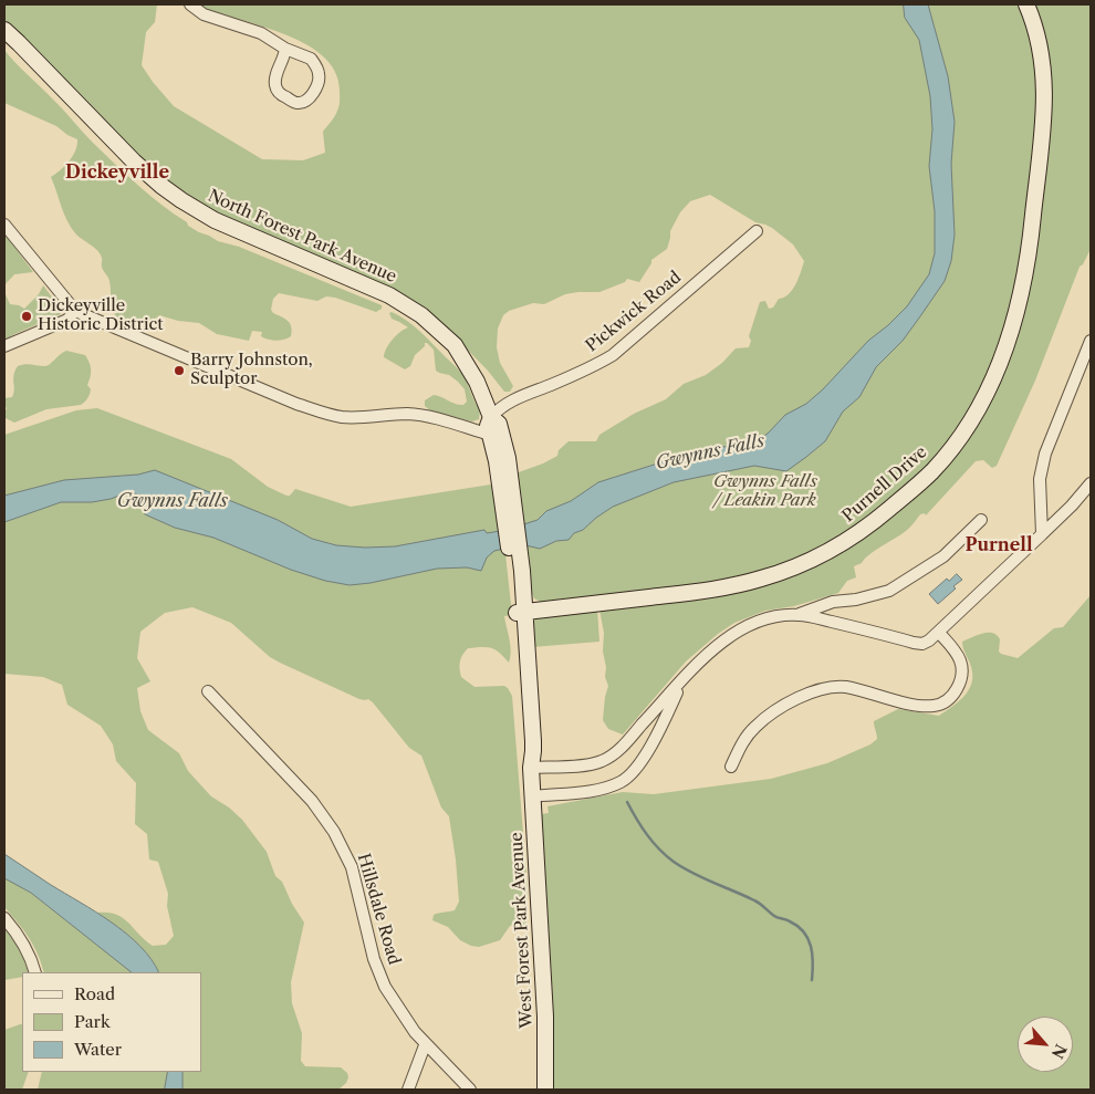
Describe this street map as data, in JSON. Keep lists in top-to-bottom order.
{
  "streets": {
    "main road": ["North Forest Park Avenue", "Purnell Drive", "West Forest Park Avenue"],
    "street": ["Pickwick Road", "Hillsdale Road"]
  },
  "crossings": [
    ["North Forest Park Avenue", "Pickwick Road"],
    ["North Forest Park Avenue", "West Forest Park Avenue"],
    ["Purnell Drive", "West Forest Park Avenue"]
  ],
  "districts": ["Dickeyville", "Purnell"],
  "water": ["Gwynns Falls"],
  "parks": ["Gwynns Falls / Leakin Park"],
  "places": ["Dickeyville Historic District", "Barry Johnston, Sculptor"],
  "legend": ["Road", "Park", "Water"],
  "north": "bottom right"
}
